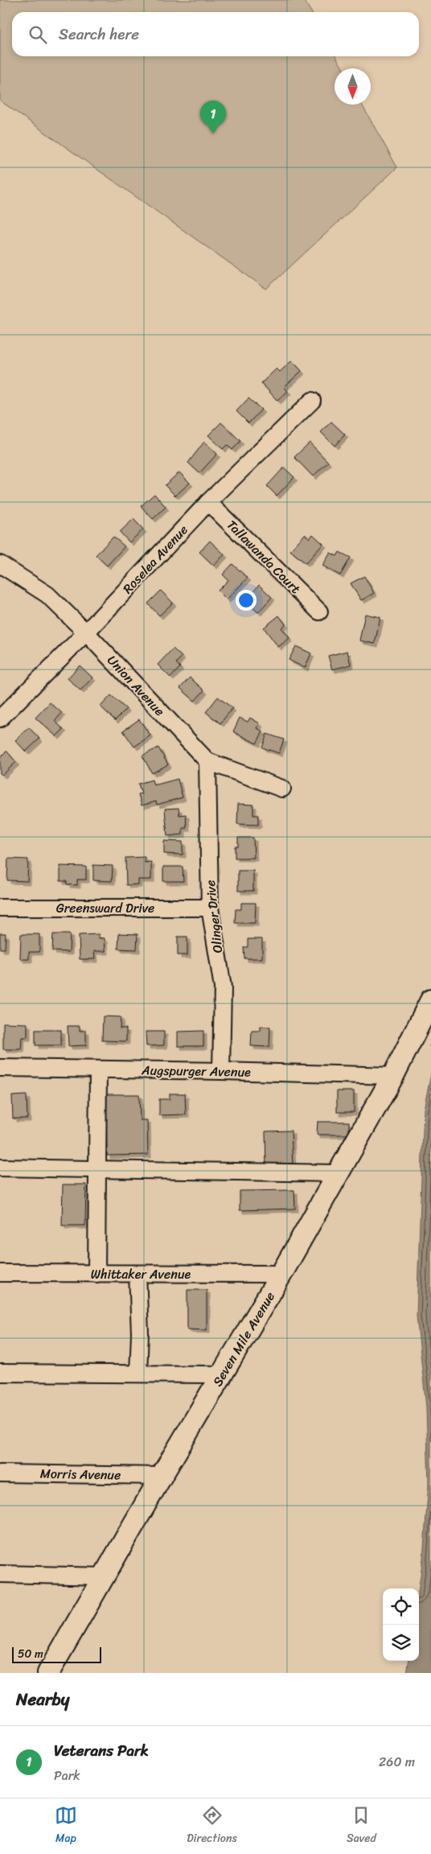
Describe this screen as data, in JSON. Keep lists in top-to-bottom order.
{
  "streets": {
    "main road": ["Seven Mile Avenue"],
    "street": [
      "Tallawanda Court",
      "Roselea Avenue",
      "Union Avenue",
      "Greensward Drive",
      "Olinger Drive",
      "Augspurger Avenue",
      "Whittaker Avenue",
      "Morris Avenue"
    ]
  },
  "crossings": [
    ["Tallawanda Court", "Roselea Avenue"],
    ["Roselea Avenue", "Union Avenue"],
    ["Union Avenue", "Olinger Drive"],
    ["Greensward Drive", "Olinger Drive"],
    ["Olinger Drive", "Augspurger Avenue"],
    ["Augspurger Avenue", "Seven Mile Avenue"],
    ["Whittaker Avenue", "Seven Mile Avenue"],
    ["Seven Mile Avenue", "Morris Avenue"]
  ],
  "scale_bar": "50 m",
  "north": "bottom",
  "page": {
    "search": "Search here",
    "pins": "1",
    "scale": "50 m",
    "heading": "Nearby",
    "list": [
      {
        "mark": "1",
        "name": "Veterans Park",
        "note": "Park",
        "value": "260 m"
      }
    ],
    "nav": ["Map", "Directions", "Saved"]
  }
}
